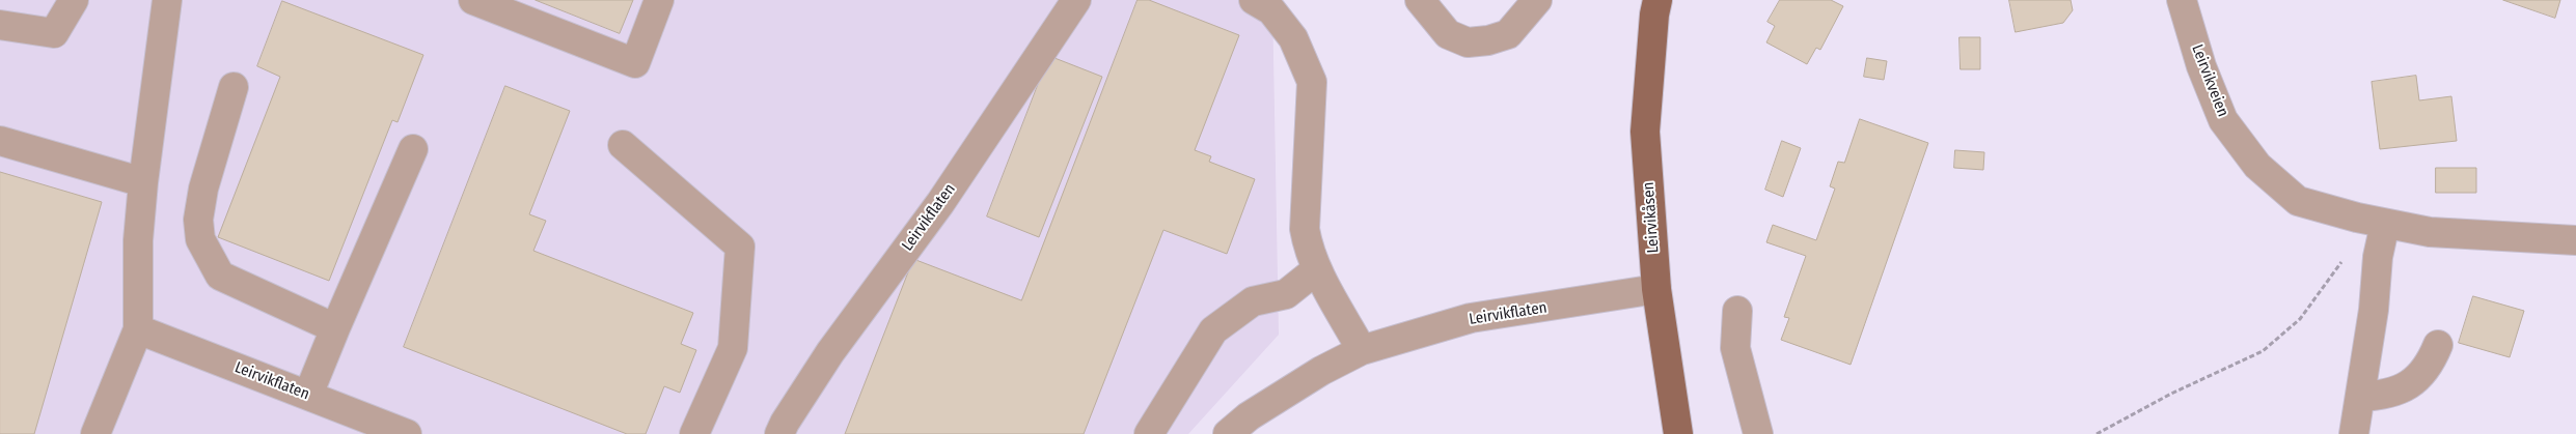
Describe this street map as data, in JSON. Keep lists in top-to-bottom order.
{
  "streets": {
    "main road": ["Leirvikåsen"],
    "street": ["Leirvikveien", "Leirvikflaten"]
  },
  "crossings": [
    ["Leirvikflaten", "Leirvikåsen"]
  ]
}
